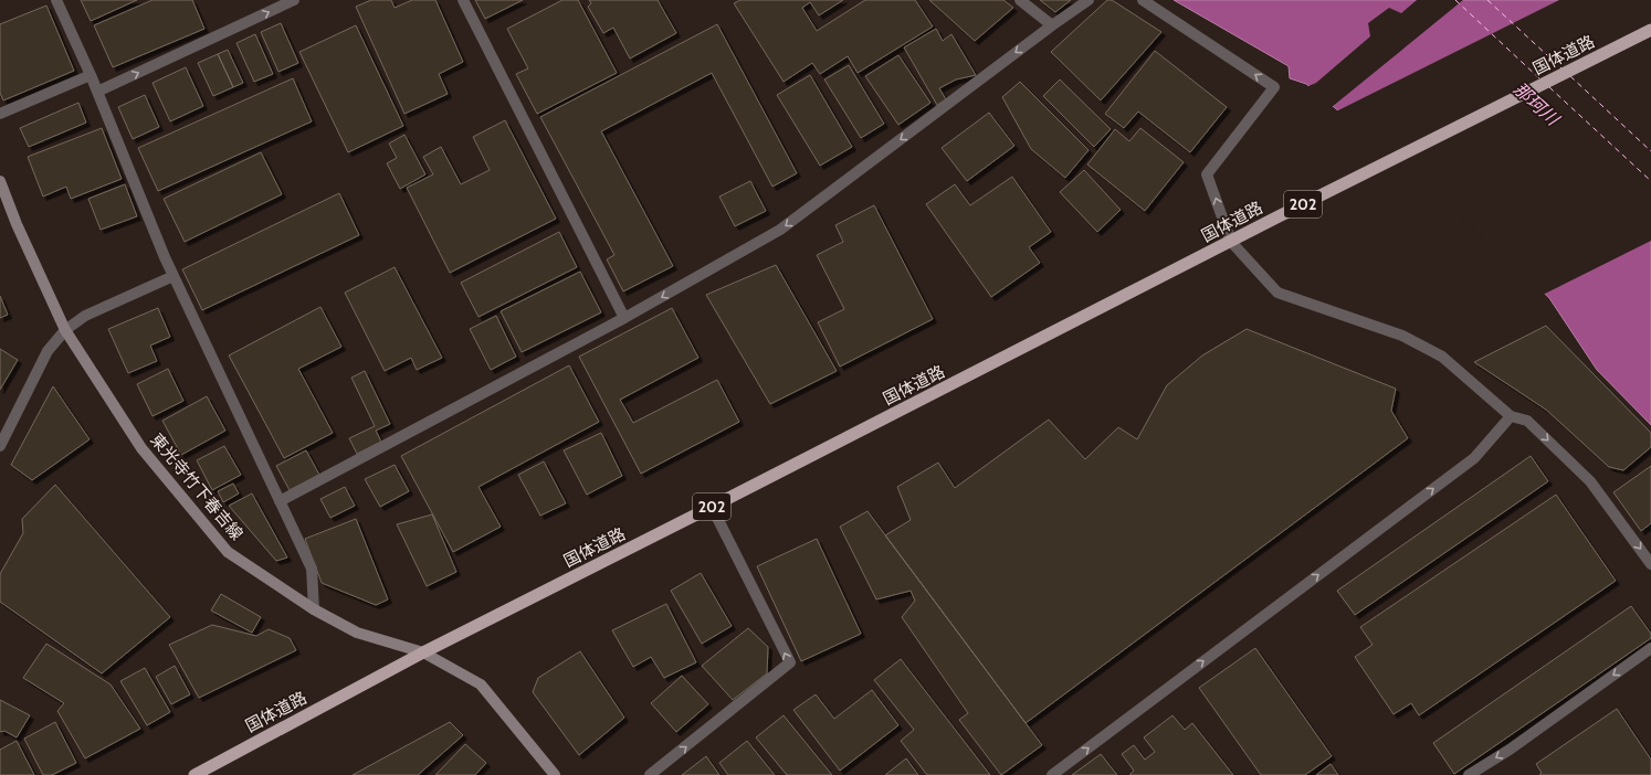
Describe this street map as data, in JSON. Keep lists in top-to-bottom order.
{
  "streets": {
    "highway": ["国体道路", "202"],
    "main road": ["東光寺竹下春吉線"]
  },
  "crossings": [
    ["国体道路", "東光寺竹下春吉線"]
  ],
  "water": ["那珂川"]
}
